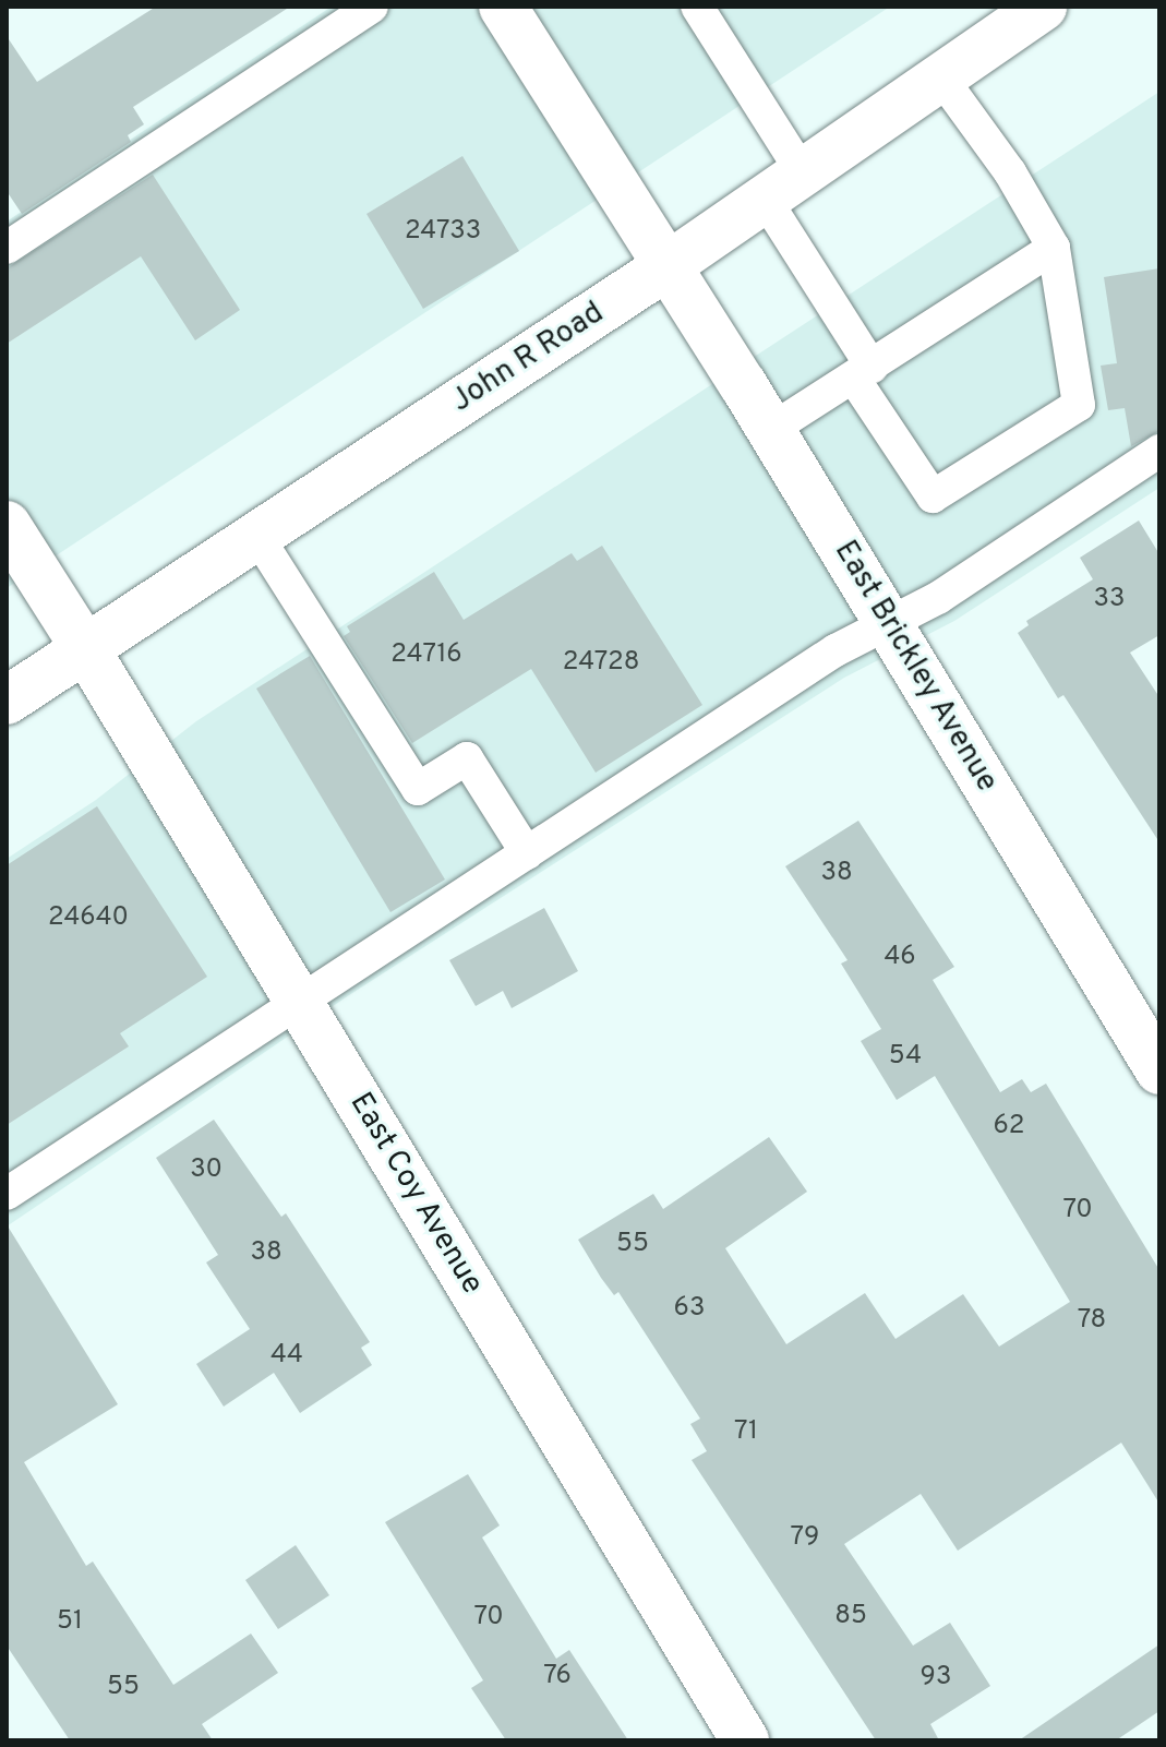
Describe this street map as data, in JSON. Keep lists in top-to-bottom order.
{
  "streets": {
    "street": ["John R Road", "East Brickley Avenue", "East Coy Avenue"]
  },
  "crossings": [
    ["John R Road", "East Brickley Avenue"],
    ["John R Road", "East Coy Avenue"]
  ],
  "house_numbers": [
    "24733",
    "33",
    "24716",
    "24728",
    "38",
    "24640",
    "46",
    "54",
    "62",
    "30",
    "70",
    "55",
    "38",
    "63",
    "78",
    "44",
    "71",
    "79",
    "85",
    "70",
    "51",
    "76",
    "93",
    "55"
  ]
}
